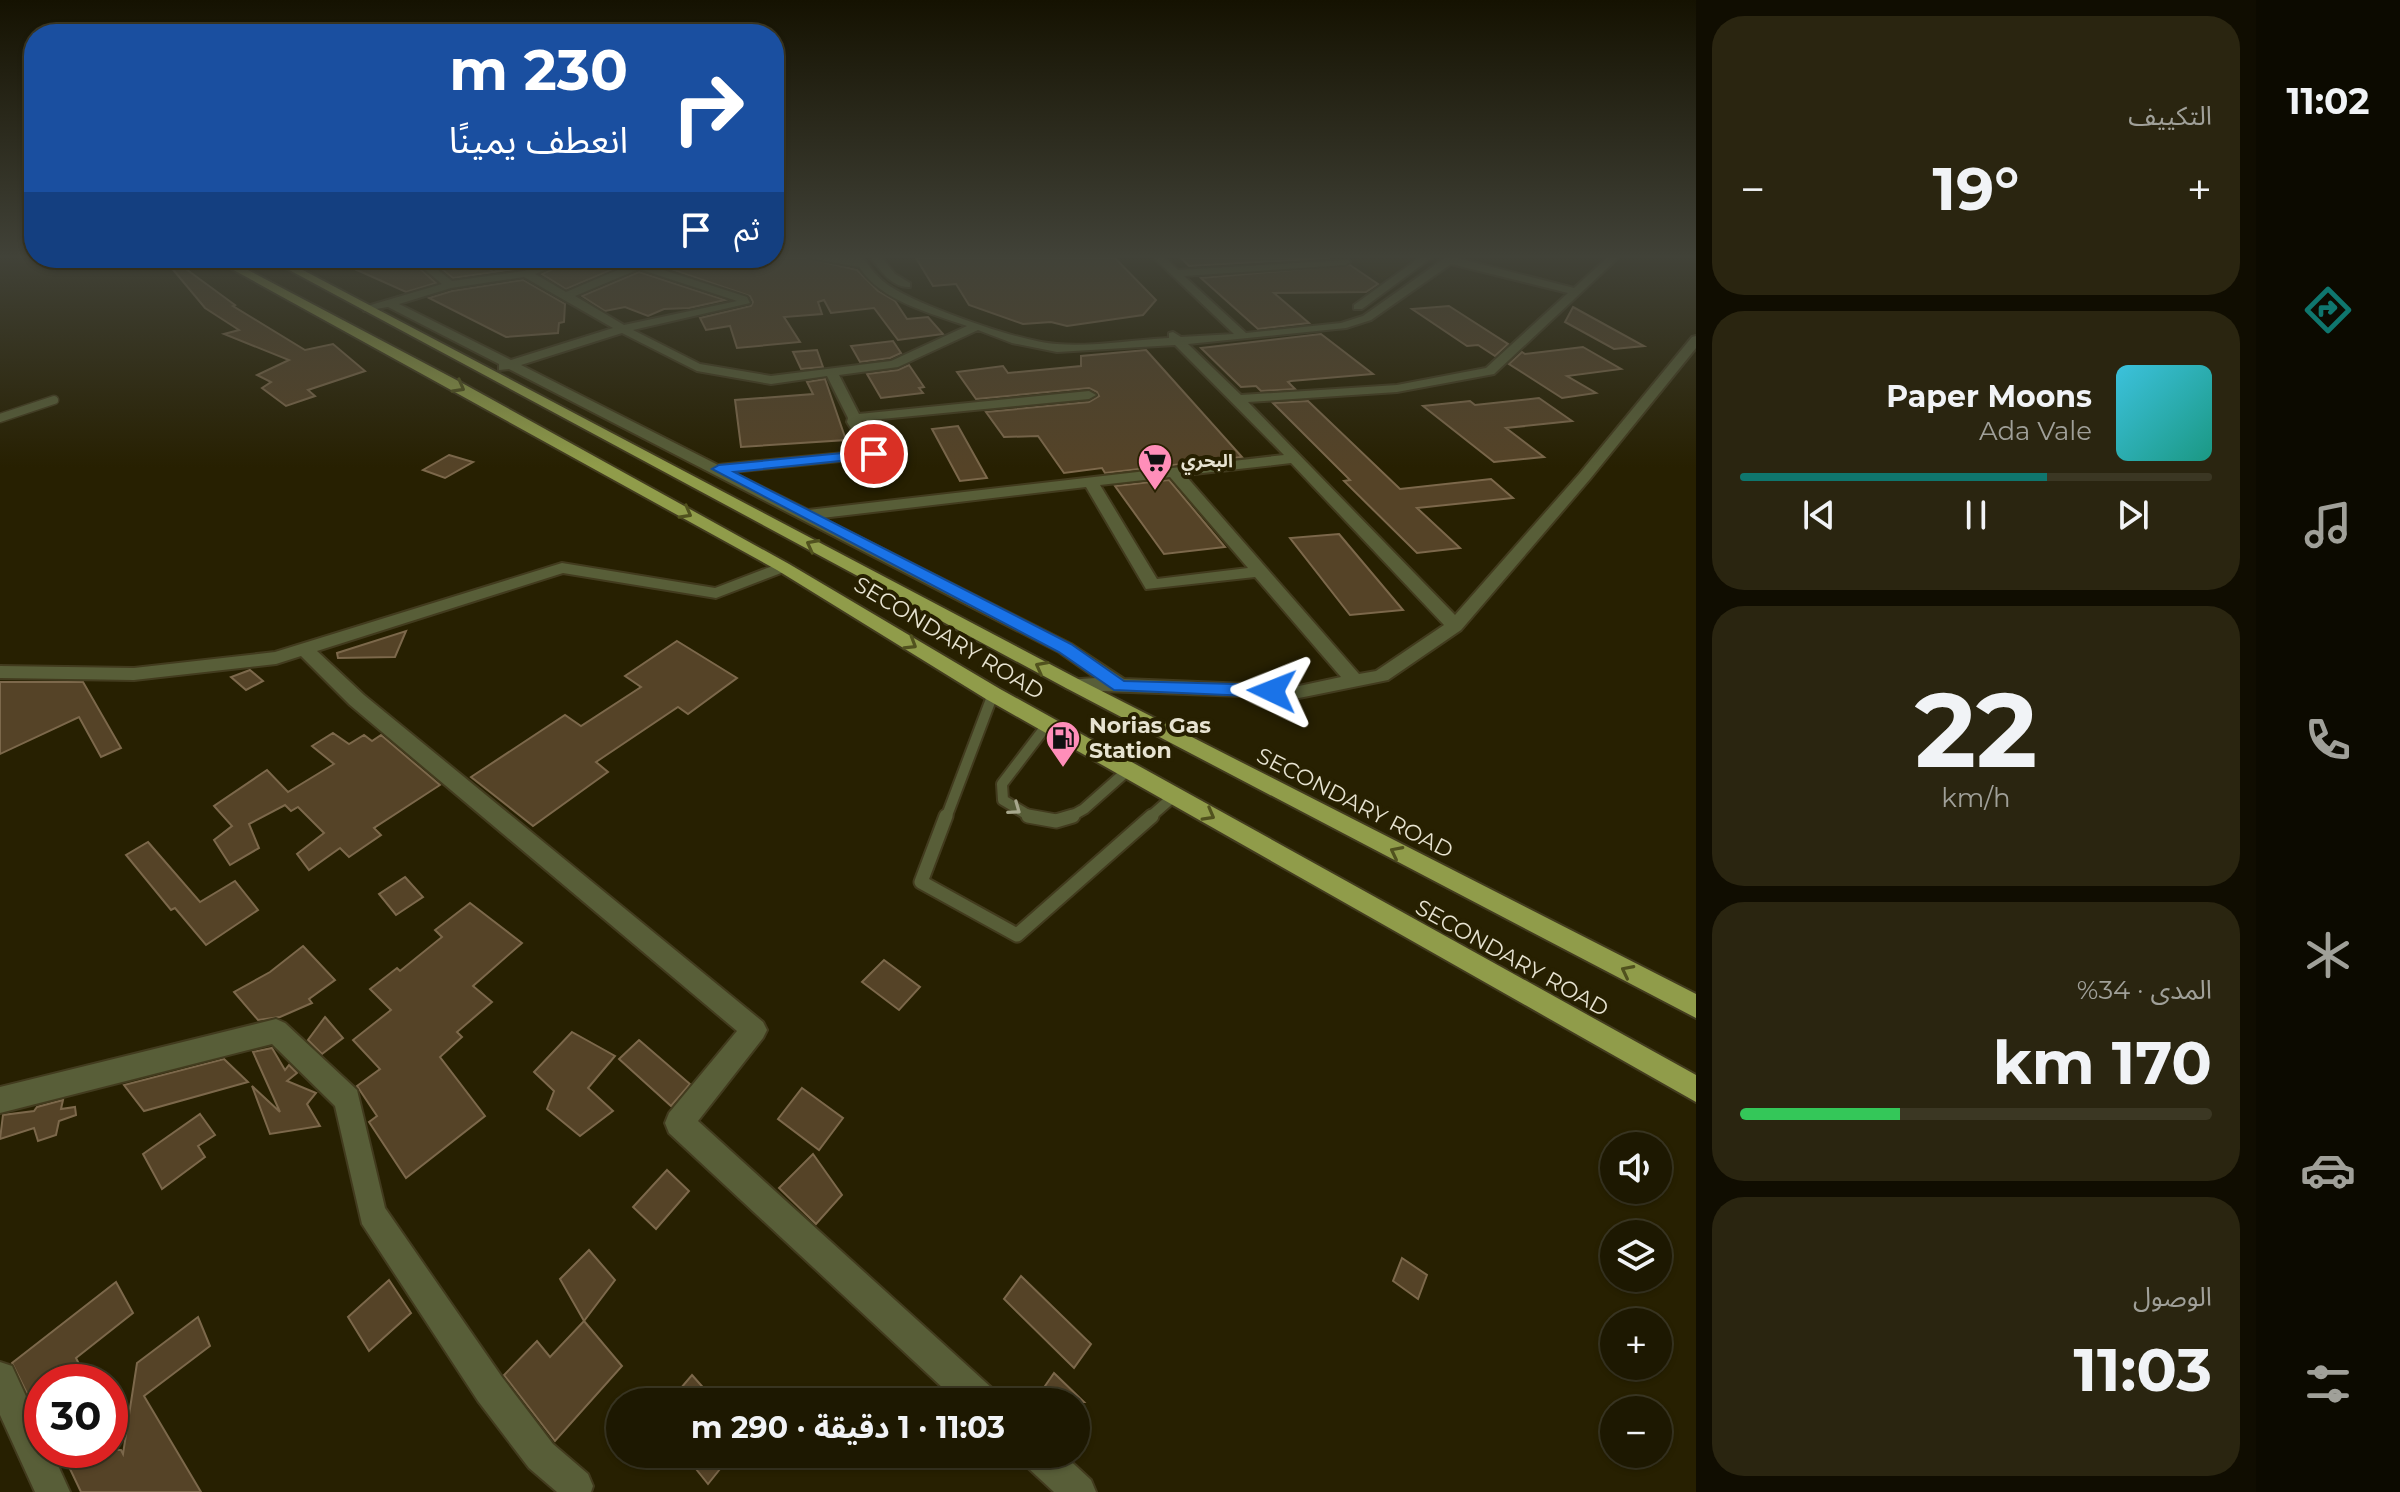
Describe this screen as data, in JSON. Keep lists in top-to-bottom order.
{
  "streets": {
    "main road": ["SECONDARY ROAD"]
  },
  "places": {
    "supermarket": ["البحري"],
    "fuel station": ["Norias Gas Station"]
  },
  "page": {
    "tabs": "11:02",
    "tile": [
      "التكييف",
      ["22", "km/h"],
      ["المدى · 34%", "170 km"],
      ["الوصول", "11:03"]
    ],
    "turn": ["230 m", "انعطف يمينًا"],
    "heat": ["−", "19°", "+"],
    "then": "ثم",
    "song": ["Paper Moons", "Ada Vale"],
    "map_buttons": ["+", "−"],
    "limit": "30",
    "trip": "11:03 · 1 دقيقة · 290 m"
  }
}
